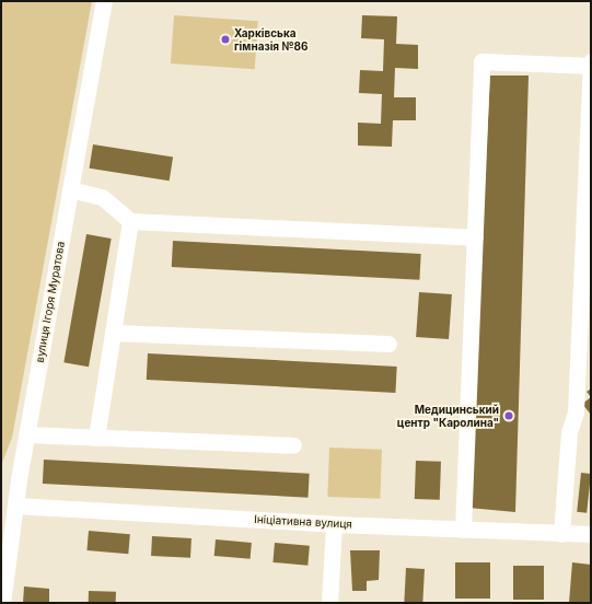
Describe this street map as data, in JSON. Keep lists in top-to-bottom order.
{
  "streets": {
    "street": ["вулиця Ігоря Муратова", "Ініціативна вулиця"]
  },
  "crossings": [
    ["вулиця Ігоря Муратова", "Ініціативна вулиця"]
  ],
  "places": ["Харківська гімназія №86", "Медицинський центр \"Каролина\""]
}
